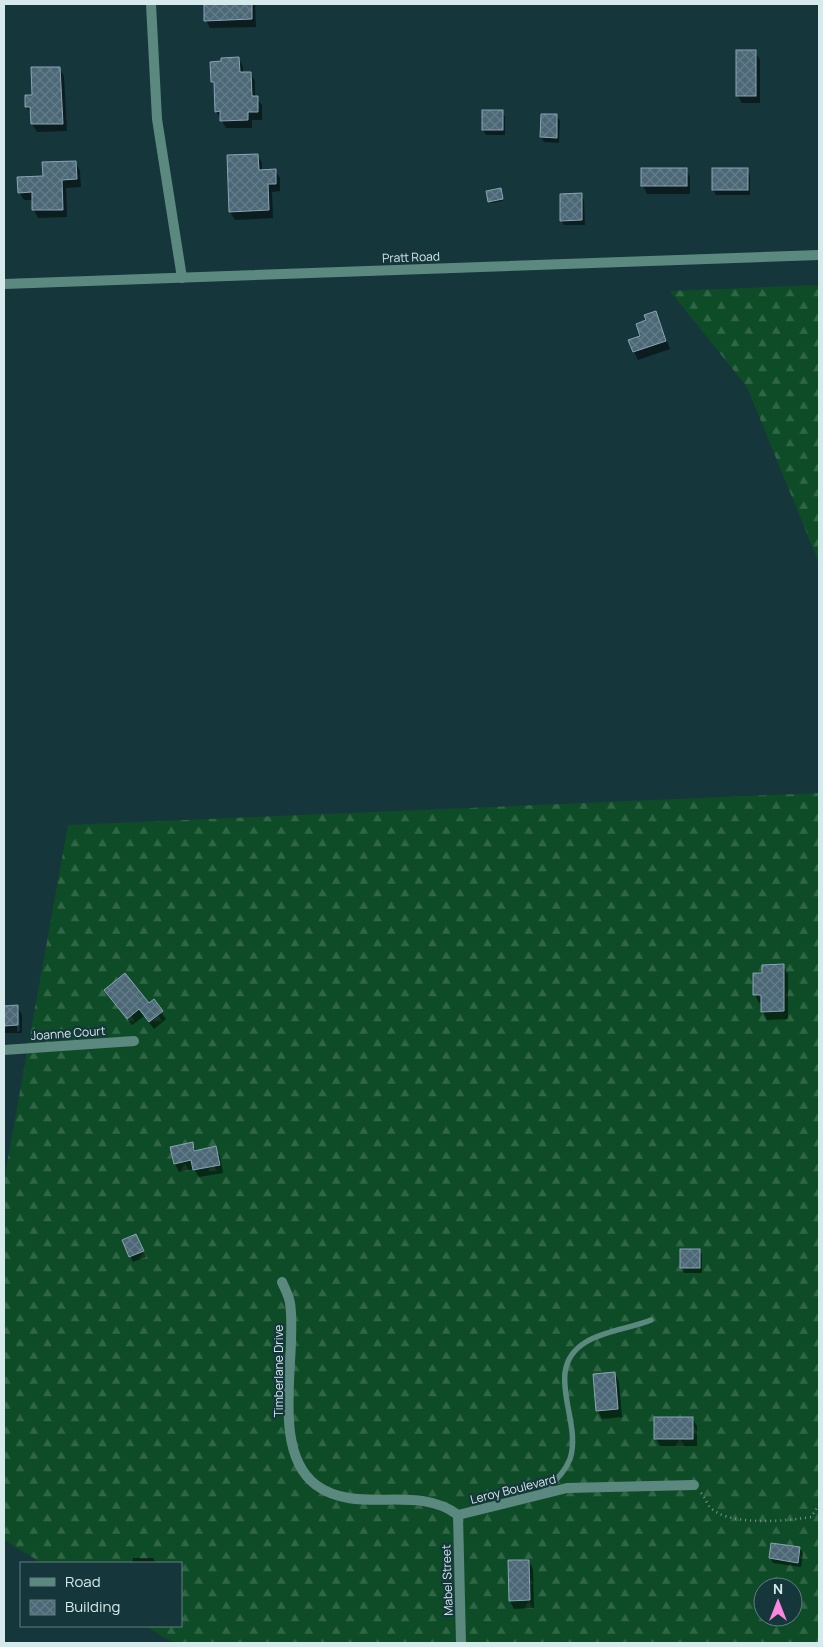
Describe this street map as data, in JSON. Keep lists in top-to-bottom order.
{
  "streets": {
    "street": [
      "Pratt Road",
      "Joanne Court",
      "Timberlane Drive",
      "Leroy Boulevard",
      "Mabel Street"
    ]
  },
  "crossings": [
    ["Timberlane Drive", "Leroy Boulevard"],
    ["Leroy Boulevard", "Mabel Street"]
  ],
  "legend": ["Road", "Building"],
  "north": "top"
}
